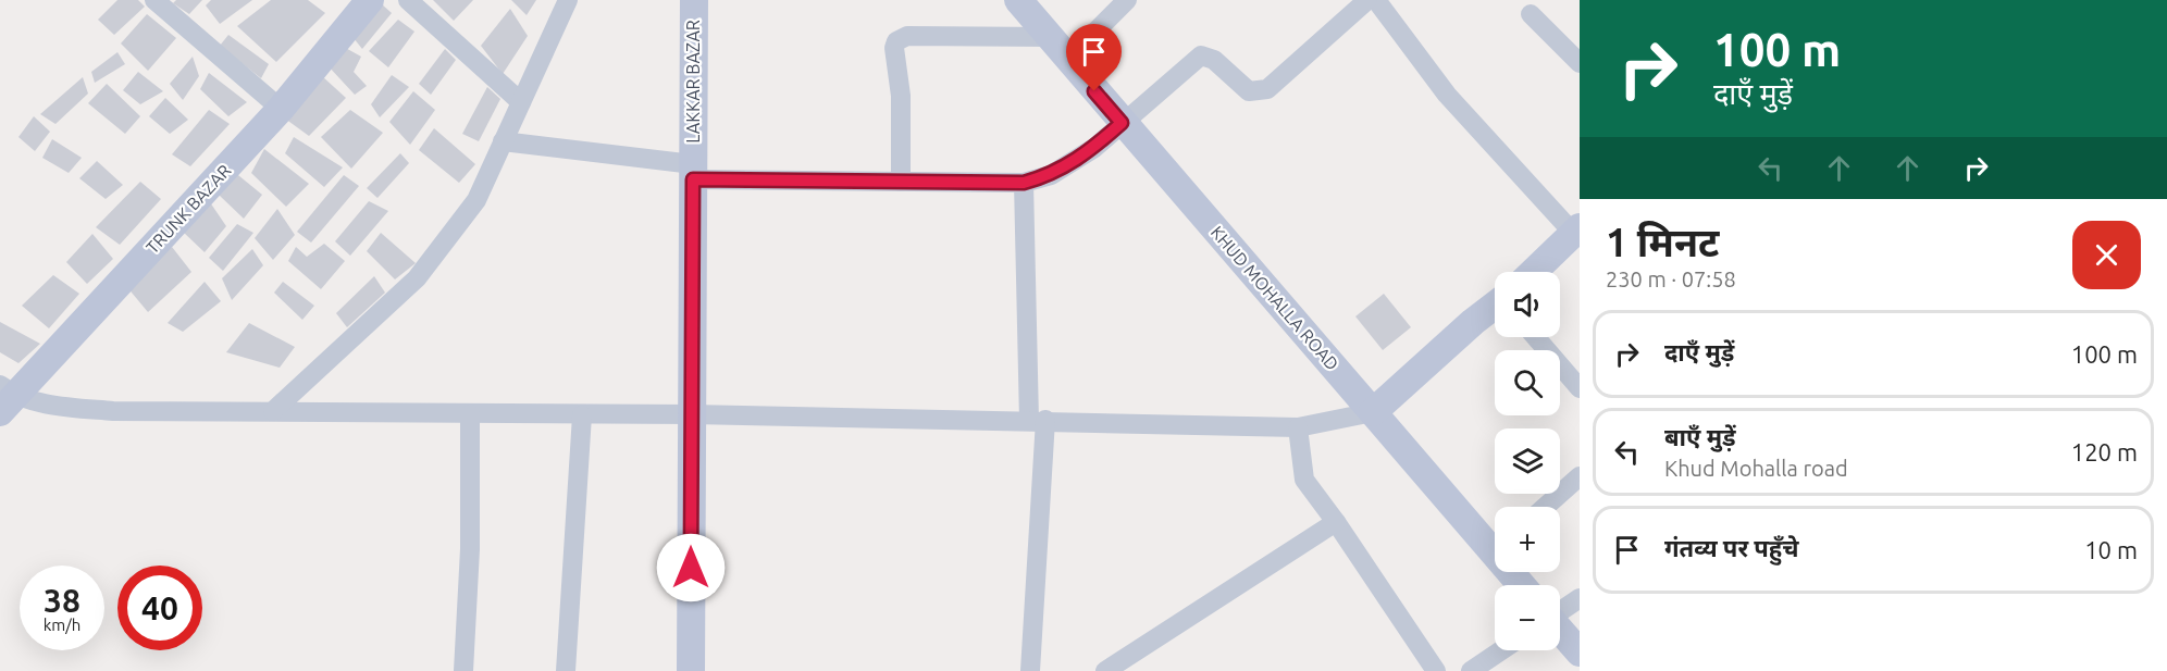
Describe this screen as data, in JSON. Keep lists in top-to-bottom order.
{
  "streets": {
    "street": ["LAKKAR BAZAR", "TRUNK BAZAR", "KHUD MOHALLA ROAD"]
  },
  "page": {
    "turn": ["100 m", "दाएँ मुड़ें"],
    "heading": ["1 मिनट", "230 m · 07:58"],
    "map_buttons": ["+", "−"],
    "list": [
      {
        "name": "दाएँ मुड़ें",
        "value": "100 m"
      },
      {
        "name": "बाएँ मुड़ें",
        "note": "Khud Mohalla road",
        "value": "120 m"
      },
      {
        "name": "गंतव्य पर पहुँचे",
        "value": "10 m"
      }
    ],
    "speed": "38 km/h",
    "limit": "40"
  }
}
